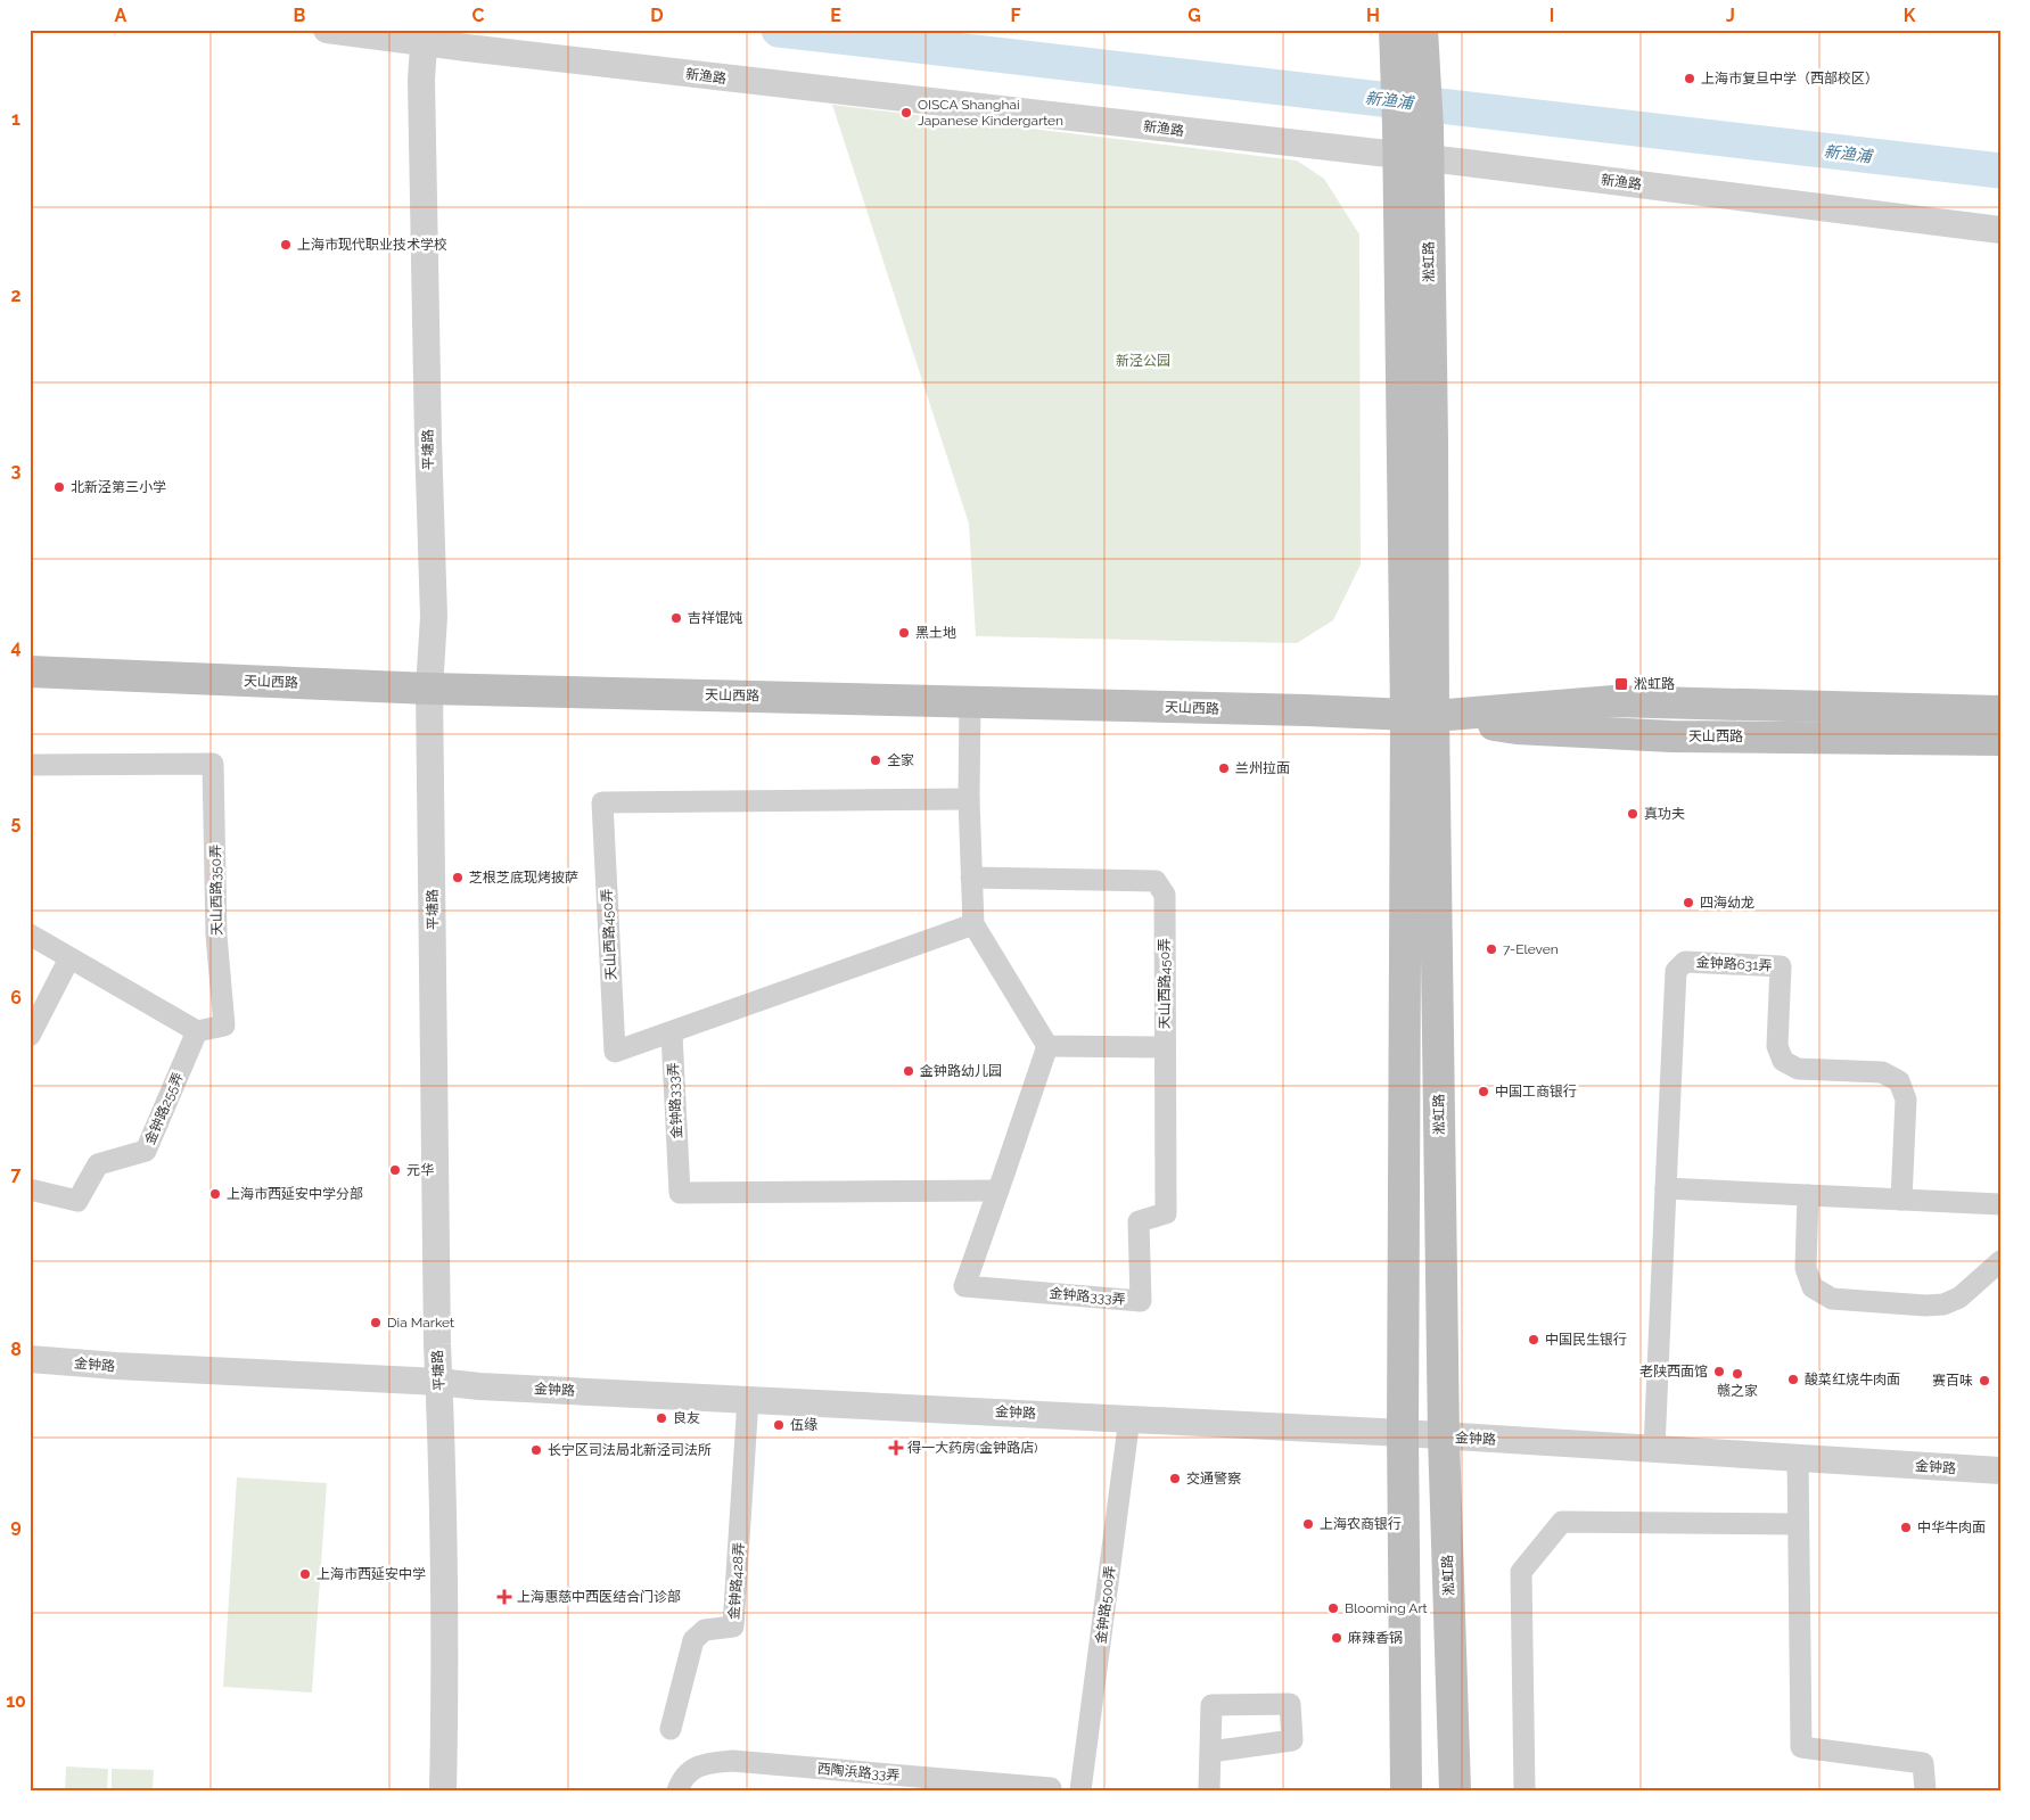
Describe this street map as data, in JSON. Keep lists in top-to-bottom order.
{
  "streets": {
    "main road": ["淞虹路", "天山西路"],
    "street": [
      "新渔路",
      "平塘路",
      "天山西路350弄",
      "天山西路450弄",
      "金钟路631弄",
      "金钟路333弄",
      "金钟路255弄",
      "金钟路",
      "金钟路428弄",
      "金钟路500弄",
      "西陶浜路33弄"
    ]
  },
  "crossings": [
    ["新渔路", "淞虹路"],
    ["新渔路", "平塘路"],
    ["淞虹路", "天山西路"],
    ["淞虹路", "金钟路"],
    ["平塘路", "天山西路"],
    ["平塘路", "金钟路"],
    ["天山西路350弄", "金钟路255弄"],
    ["天山西路450弄", "金钟路333弄"],
    ["金钟路631弄", "金钟路"],
    ["金钟路", "金钟路428弄"],
    ["金钟路", "金钟路500弄"]
  ],
  "water": ["新渔浦"],
  "parks": ["新泾公园"],
  "places": {
    "other": [
      "上海市复旦中学（西部校区）",
      "OISCA Shanghai Japanese Kindergarten",
      "上海市现代职业技术学校",
      "北新泾第三小学",
      "吉祥馄饨",
      "黑土地",
      "全家",
      "兰州拉面",
      "真功夫",
      "芝根芝底现烤披萨",
      "四海幼龙",
      "7-Eleven",
      "金钟路幼儿园",
      "中国工商银行",
      "元华",
      "上海市西延安中学分部",
      "Dia Market",
      "中国民生银行",
      "老陕西面馆",
      "赣之家",
      "酸菜红烧牛肉面",
      "赛百味",
      "良友",
      "伍缘",
      "长宁区司法局北新泾司法所",
      "交通警察",
      "上海农商银行",
      "中华牛肉面",
      "上海市西延安中学",
      "Blooming Art",
      "麻辣香锅"
    ],
    "transit": ["淞虹路"],
    "health": ["得一大药房(金钟路店)", "上海惠慈中西医结合门诊部"]
  },
  "grid": {
    "columns": [
      "A",
      "B",
      "C",
      "D",
      "E",
      "F",
      "G",
      "H",
      "I",
      "J",
      "K"
    ],
    "rows": [
      "1",
      "2",
      "3",
      "4",
      "5",
      "6",
      "7",
      "8",
      "9",
      "10"
    ]
  }
}
